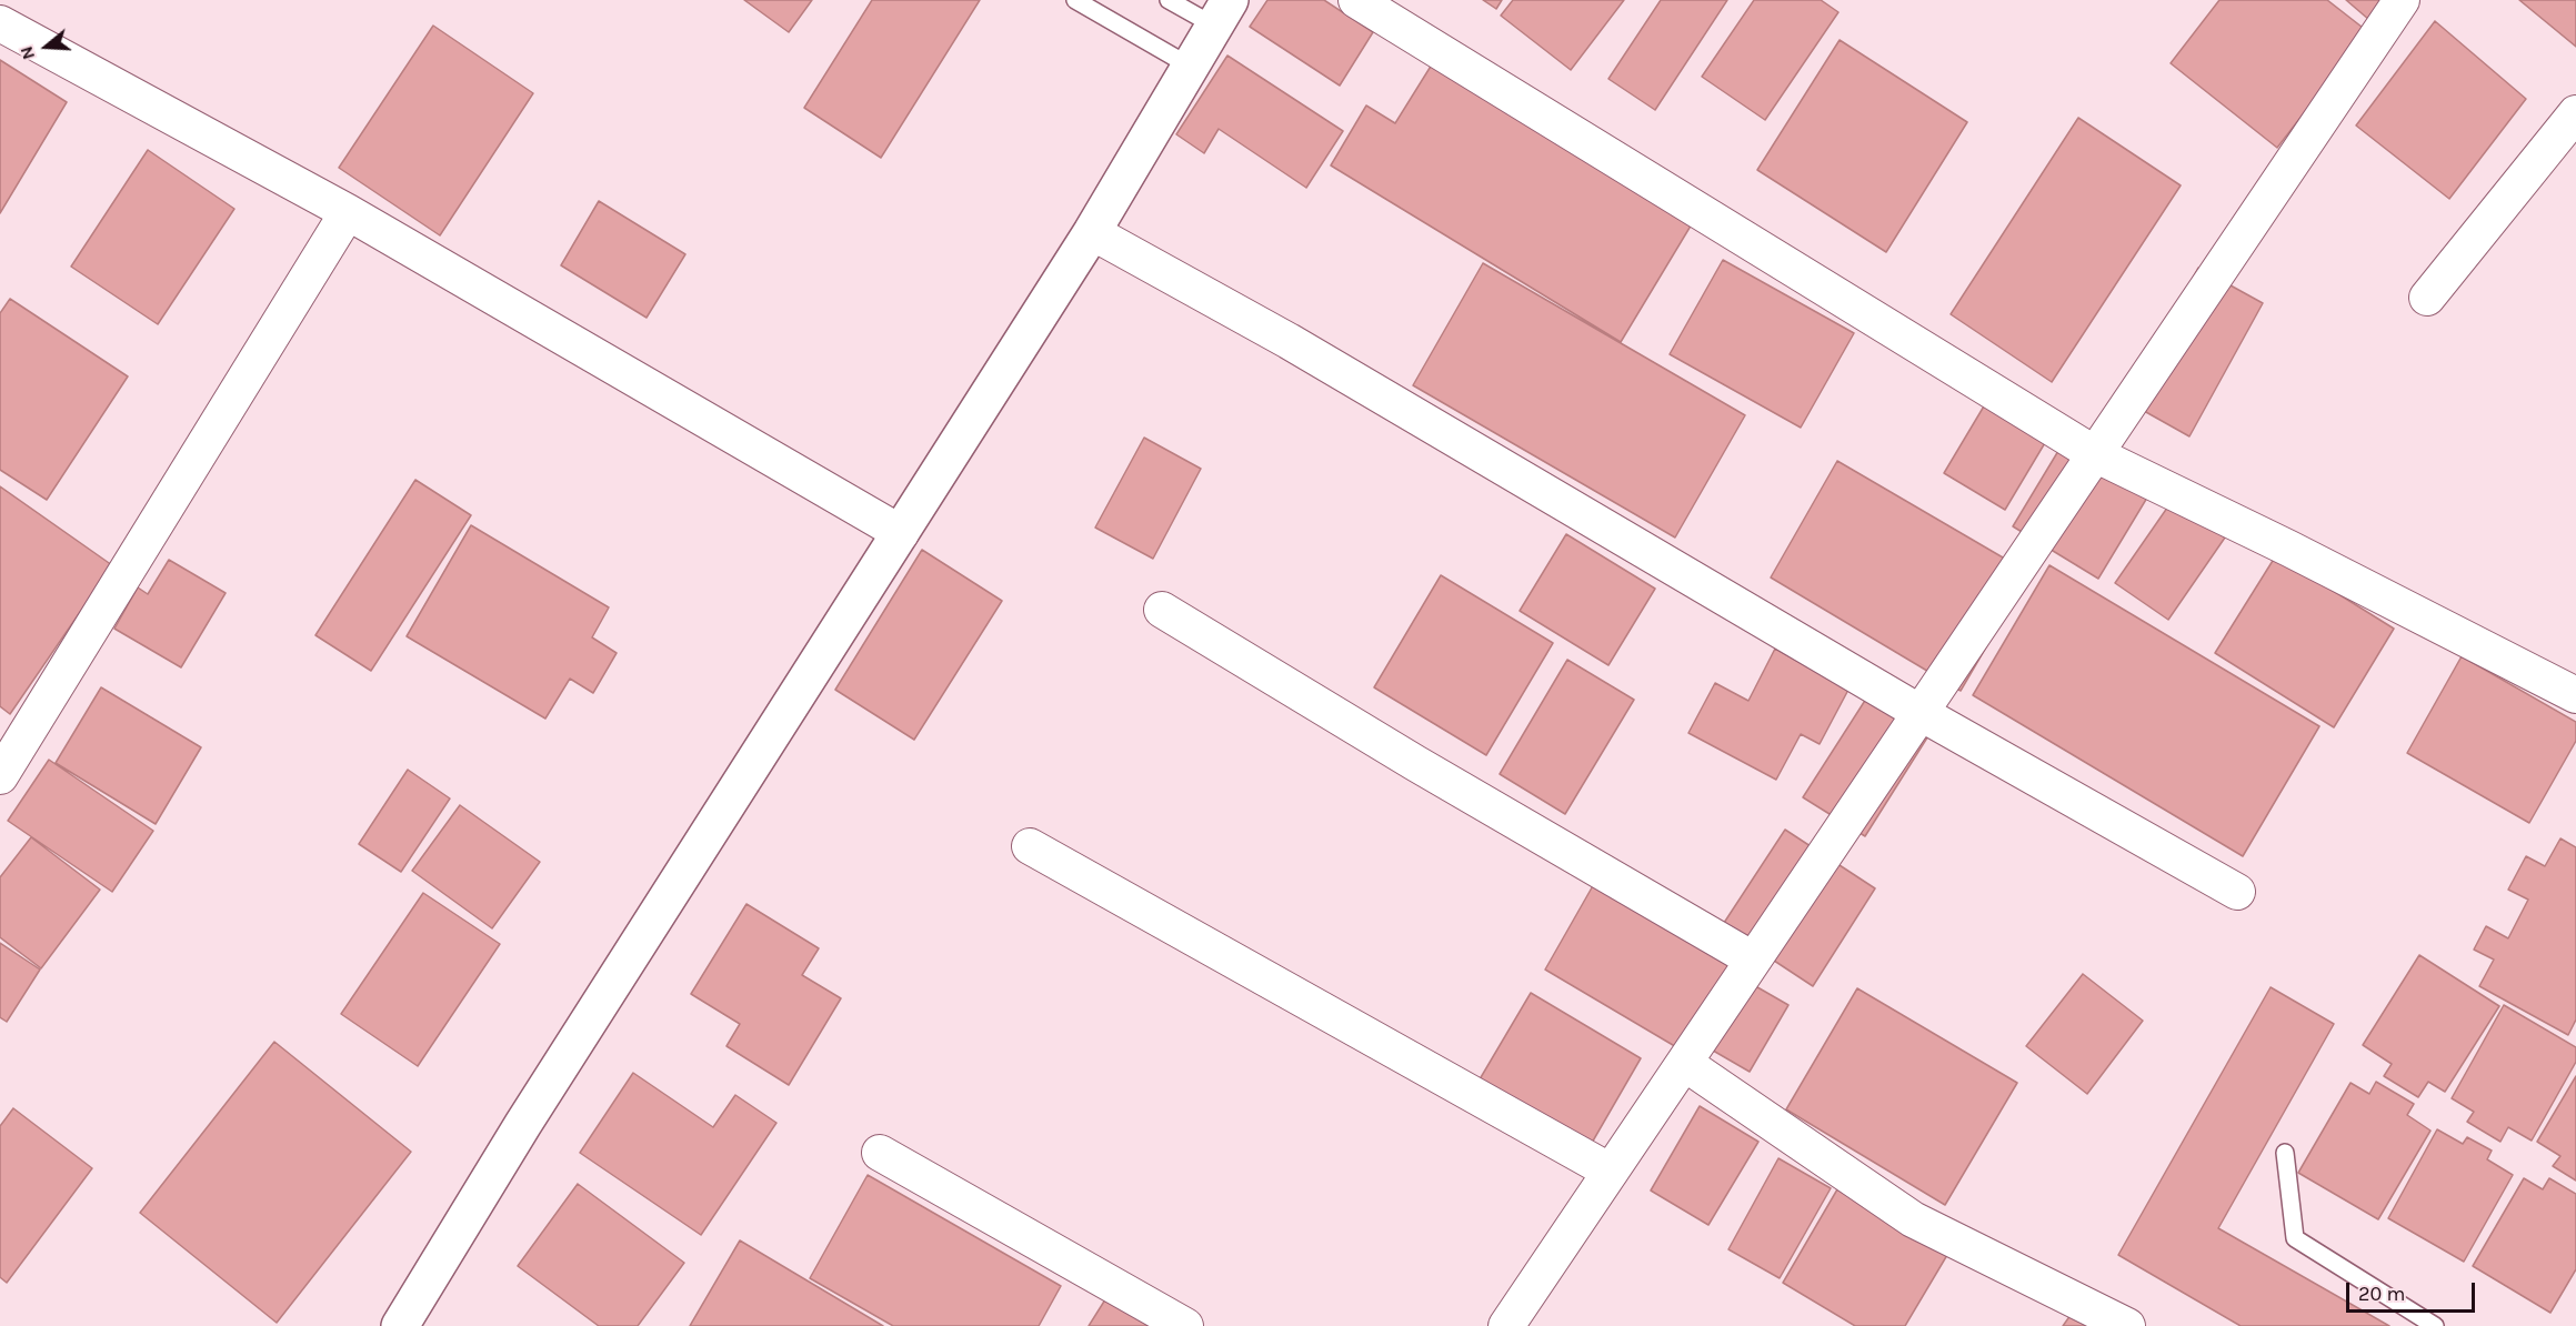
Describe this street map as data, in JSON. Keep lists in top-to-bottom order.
{
  "scale_bar": "20 m",
  "north": "left"
}
